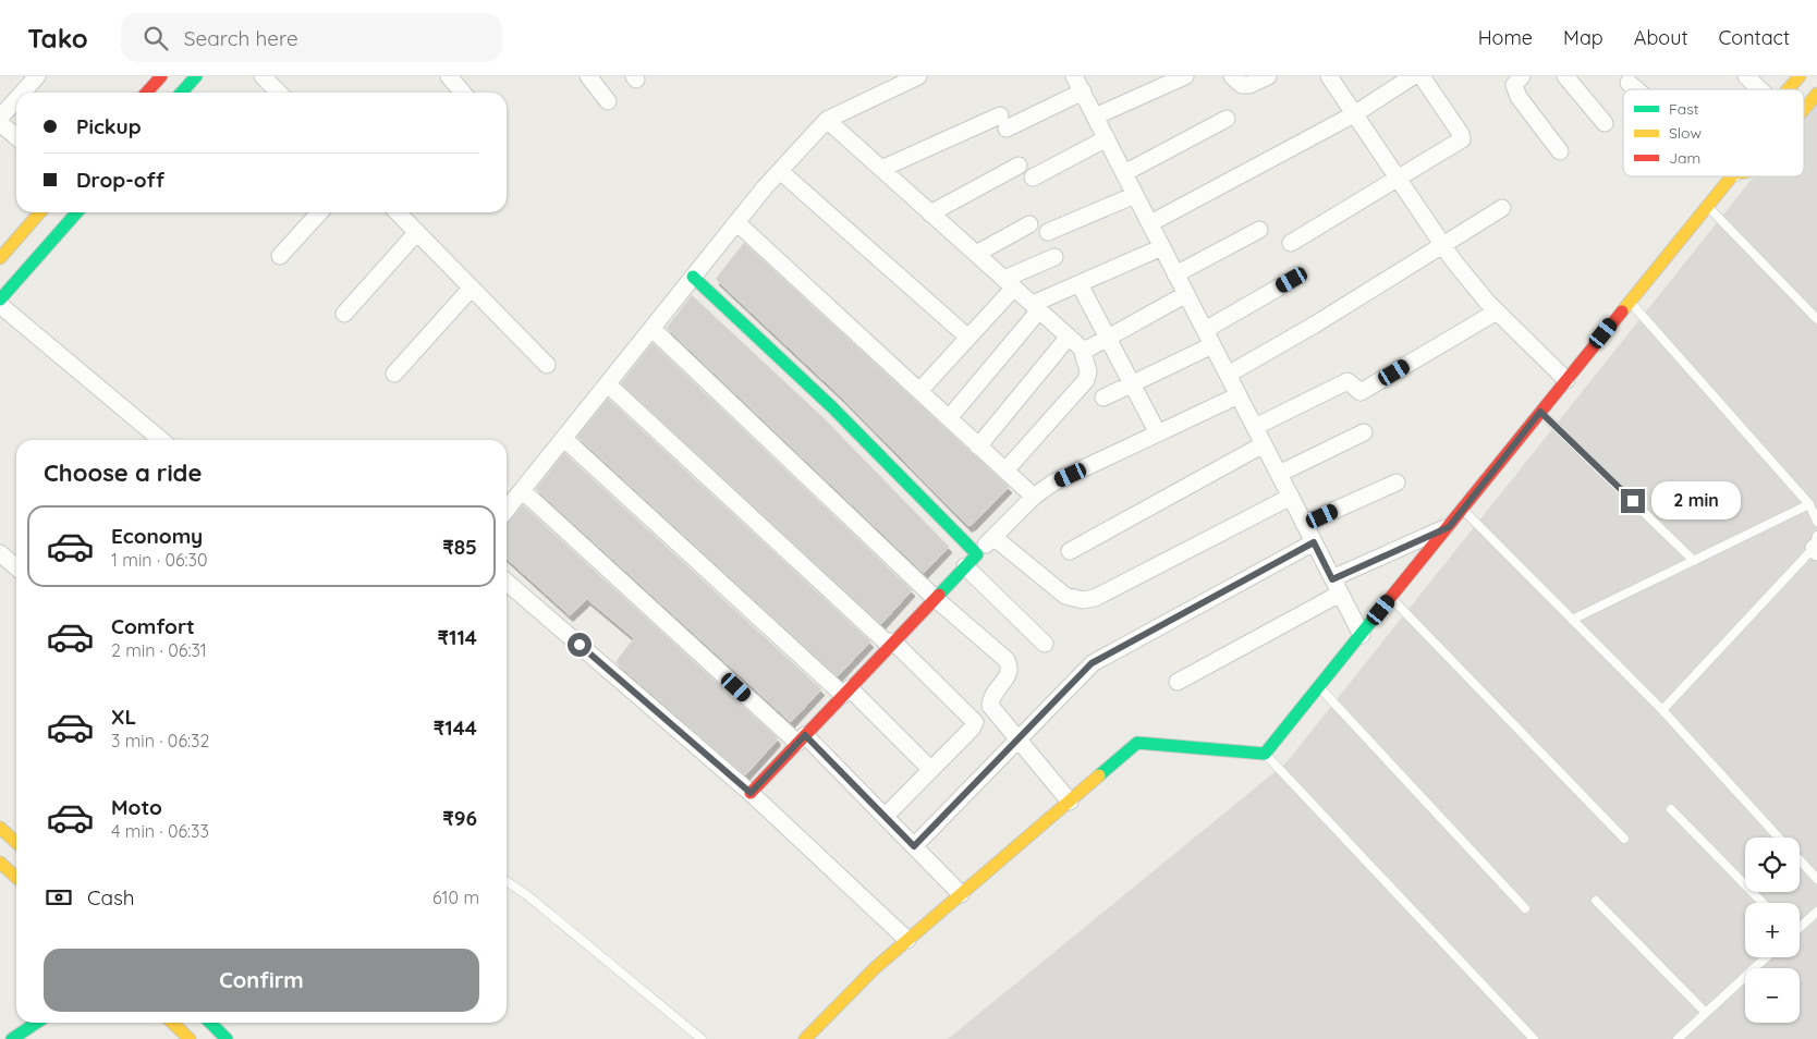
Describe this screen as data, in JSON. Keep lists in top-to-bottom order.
{
  "legend": ["Fast", "Slow", "Jam"],
  "page": {
    "header": "Tako",
    "search": "Search here",
    "nav": [
      "Home",
      "Map",
      "About",
      "Contact"
    ],
    "banner": ["Pickup", "Drop-off"],
    "heading": "Choose a ride",
    "bubble": "2 min",
    "list": [
      {
        "name": "Economy",
        "note": "1 min · 06:30",
        "value": "₹85"
      },
      {
        "name": "Comfort",
        "note": "2 min · 06:31",
        "value": "₹114"
      },
      {
        "name": "XL",
        "note": "3 min · 06:32",
        "value": "₹144"
      },
      {
        "name": "Moto",
        "note": "4 min · 06:33",
        "value": "₹96"
      }
    ],
    "map_buttons": ["+", "−"],
    "pay": ["Cash", "610 m"],
    "buttons": "Confirm"
  }
}
